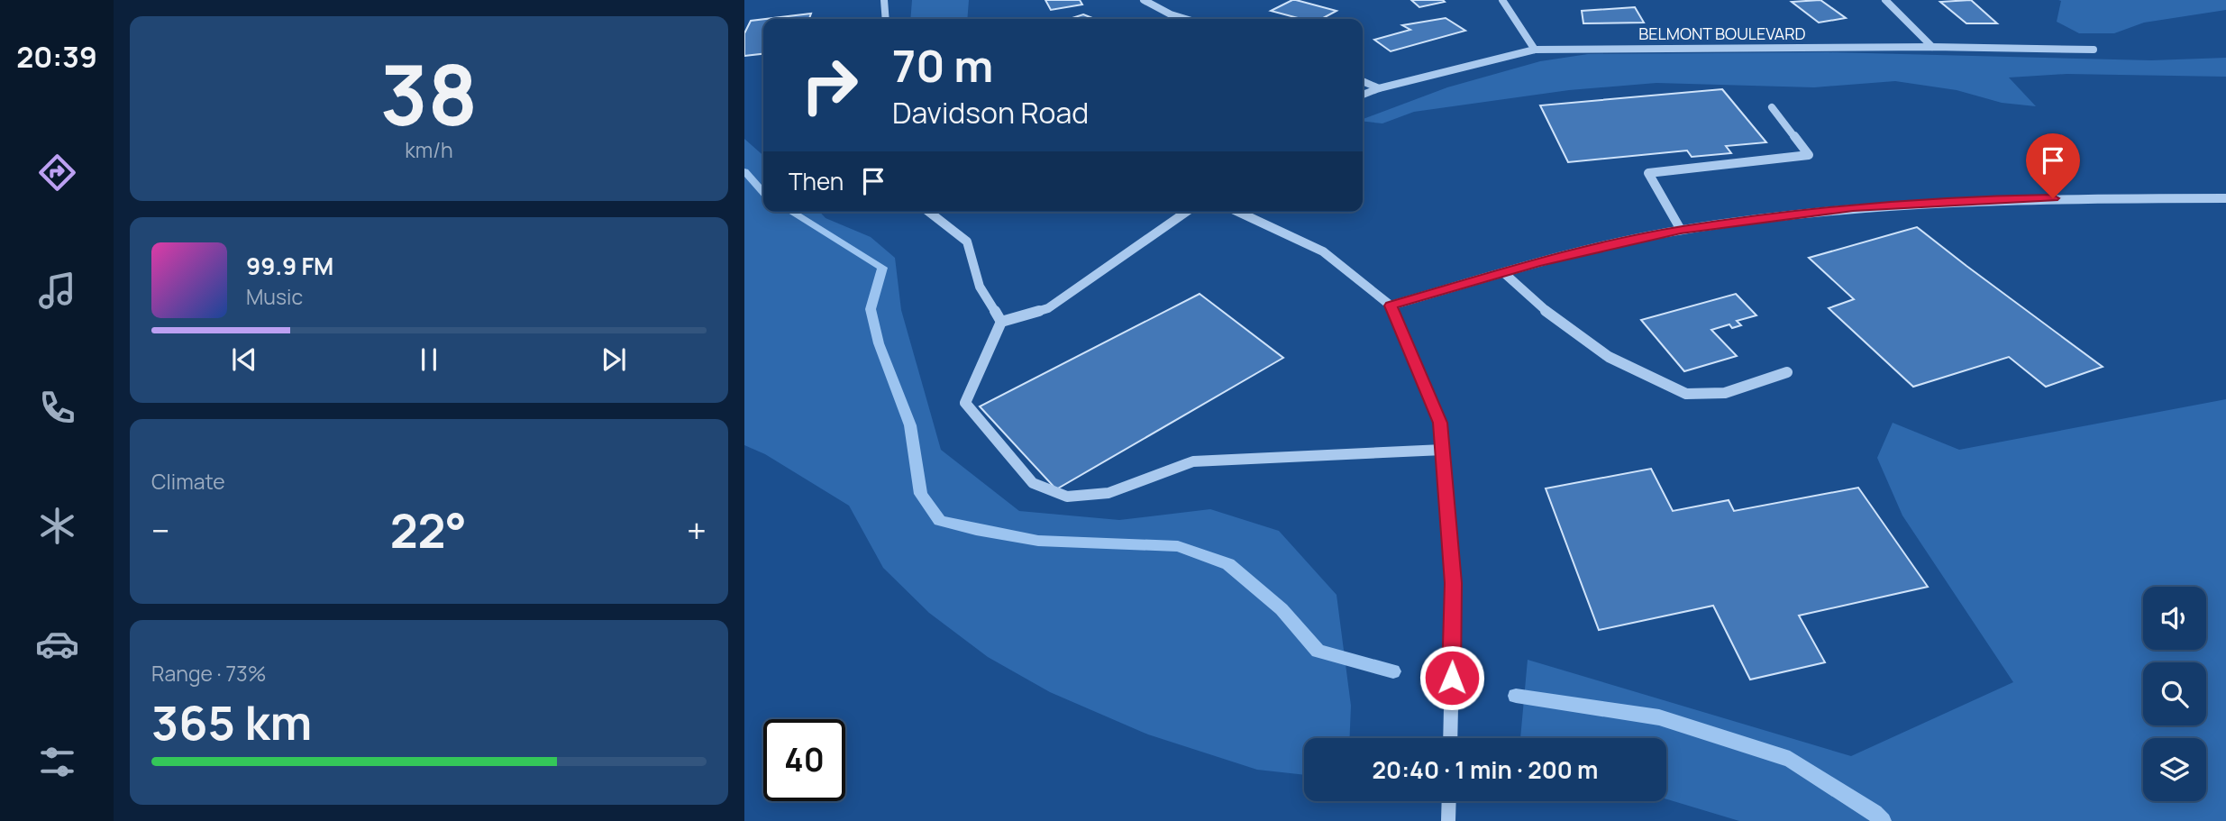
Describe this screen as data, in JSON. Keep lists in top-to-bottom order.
{
  "streets": {
    "street": ["BELMONT BOULEVARD"]
  },
  "page": {
    "tabs": "20:39",
    "tile": [
      ["38", "km/h"],
      "Climate",
      ["Range · 73%", "365 km"]
    ],
    "turn": ["70 m", "Davidson Road"],
    "then": "Then",
    "song": ["99.9 FM", "Music"],
    "heat": ["−", "22°", "+"],
    "limit": "40",
    "trip": "20:40 · 1 min · 200 m"
  }
}
